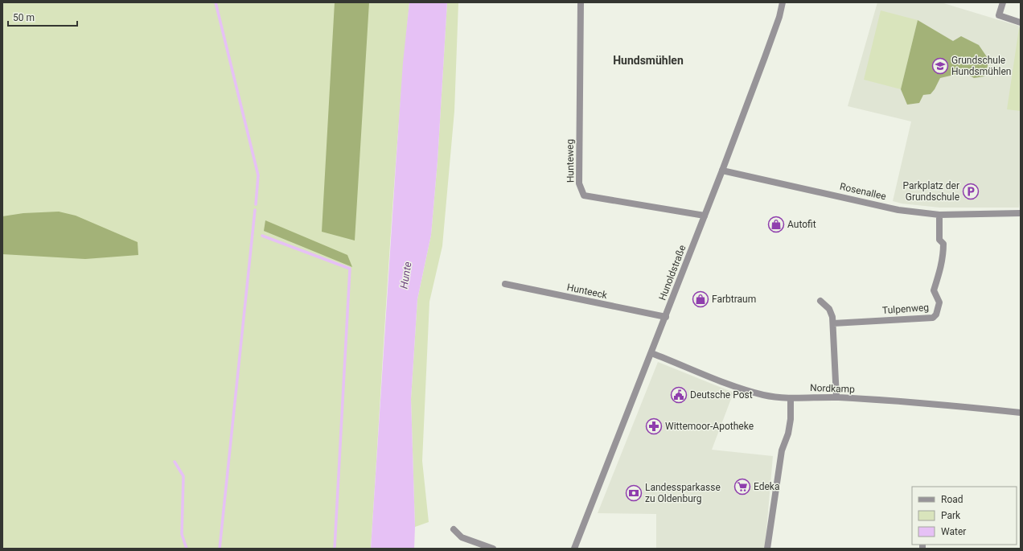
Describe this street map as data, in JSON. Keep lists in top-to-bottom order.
{
  "streets": {
    "street": [
      "Hunteweg",
      "Rosenallee",
      "Hunoldstraße",
      "Hunteeck",
      "Tulpenweg",
      "Nordkamp"
    ]
  },
  "crossings": [
    ["Hunteweg", "Hunoldstraße"],
    ["Rosenallee", "Hunoldstraße"],
    ["Rosenallee", "Tulpenweg"],
    ["Hunoldstraße", "Hunteeck"],
    ["Hunoldstraße", "Nordkamp"]
  ],
  "districts": ["Hundsmühlen"],
  "water": ["Hunte"],
  "places": {
    "school or university": ["Grundschule Hundsmühlen"],
    "parking": ["Parkplatz der Grundschule"],
    "shop": ["Autofit", "Farbtraum"],
    "public building": ["Deutsche Post"],
    "pharmacy": ["Wittemoor-Apotheke"],
    "supermarket": ["Edeka"],
    "bank": ["Landessparkasse zu Oldenburg"]
  },
  "legend": ["Road", "Park", "Water"],
  "scale_bar": "50 m"
}
